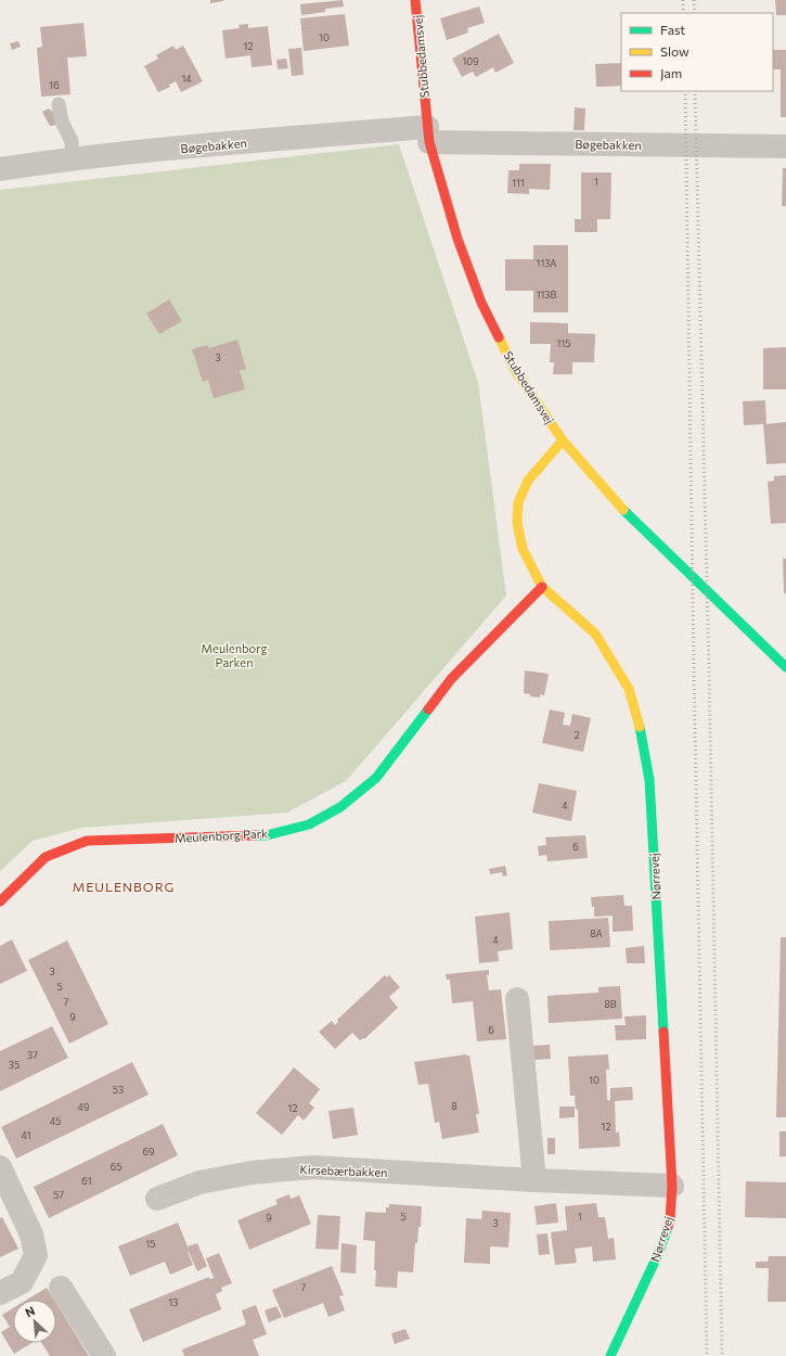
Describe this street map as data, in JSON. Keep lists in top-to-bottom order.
{
  "streets": {
    "street": [
      "Stubbedamsvej",
      "Bøgebakken",
      "Meulenborg Park",
      "Nørrevej",
      "Kirsebærbakken"
    ]
  },
  "crossings": [
    ["Stubbedamsvej", "Bøgebakken"],
    ["Stubbedamsvej", "Nørrevej"],
    ["Meulenborg Park", "Nørrevej"],
    ["Nørrevej", "Kirsebærbakken"]
  ],
  "districts": ["MEULENBORG"],
  "parks": ["Meulenborg Parken"],
  "house_numbers": [
    "10",
    "12",
    "109",
    "14",
    "16",
    "1",
    "111",
    "113A",
    "113B",
    "115",
    "3",
    "2",
    "4",
    "6",
    "8A",
    "4",
    "3",
    "5",
    "7",
    "8B",
    "9",
    "6",
    "37",
    "35",
    "10",
    "53",
    "8",
    "49",
    "12",
    "45",
    "12",
    "41",
    "69",
    "65",
    "61",
    "57",
    "5",
    "1",
    "9",
    "3",
    "15",
    "7",
    "13"
  ],
  "legend": ["Fast", "Slow", "Jam"],
  "north": "top left"
}
